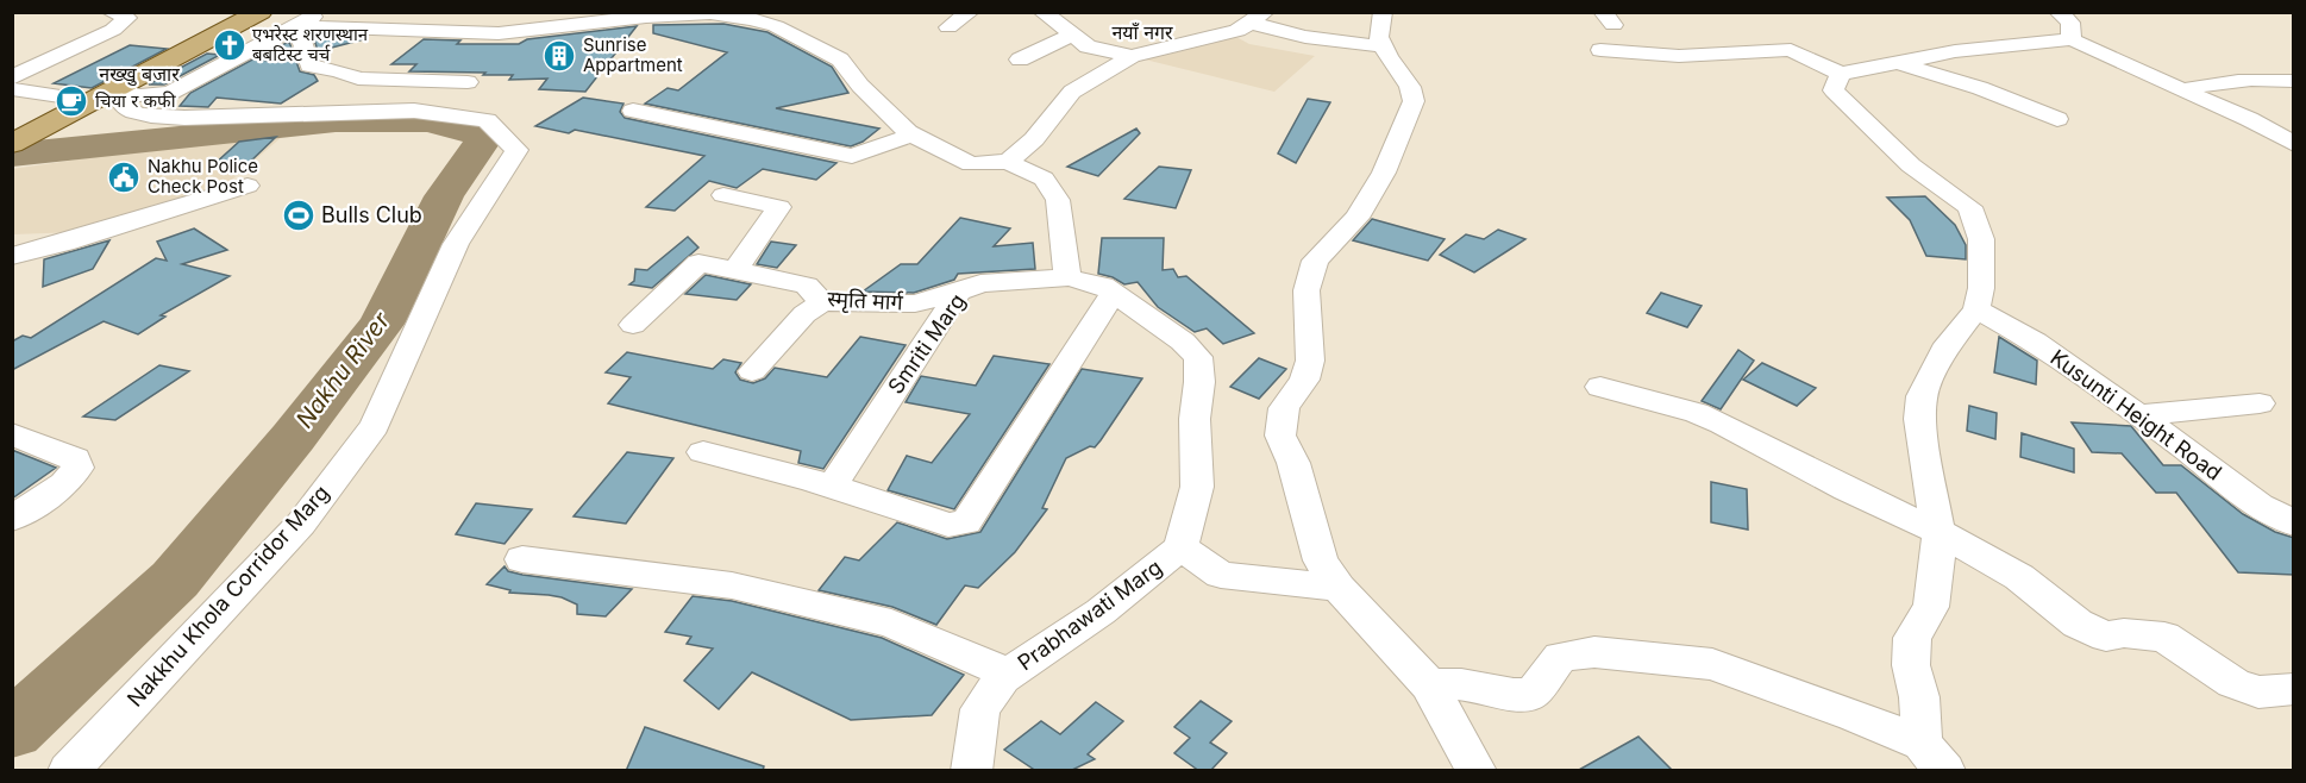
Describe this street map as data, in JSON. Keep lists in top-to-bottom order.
{
  "streets": {
    "street": [
      "स्मृति मार्ग",
      "Smriti Marg",
      "Kusunti Height Road",
      "Nakkhu Khola Corridor Marg",
      "Prabhawati Marg"
    ]
  },
  "crossings": [
    ["स्मृति मार्ग", "Smriti Marg"],
    ["Smriti Marg", "Prabhawati Marg"]
  ],
  "districts": ["नयाँ नगर", "नख्खु बजार"],
  "water": ["Nakhu River"],
  "places": {
    "church": ["एभरेस्ट शरणस्थान बबटिस्ट चर्च"],
    "building": ["Sunrise Appartment"],
    "cafe": ["चिया र कफी"],
    "public building": ["Nakhu Police Check Post"],
    "sports": ["Bulls Club"]
  }
}
